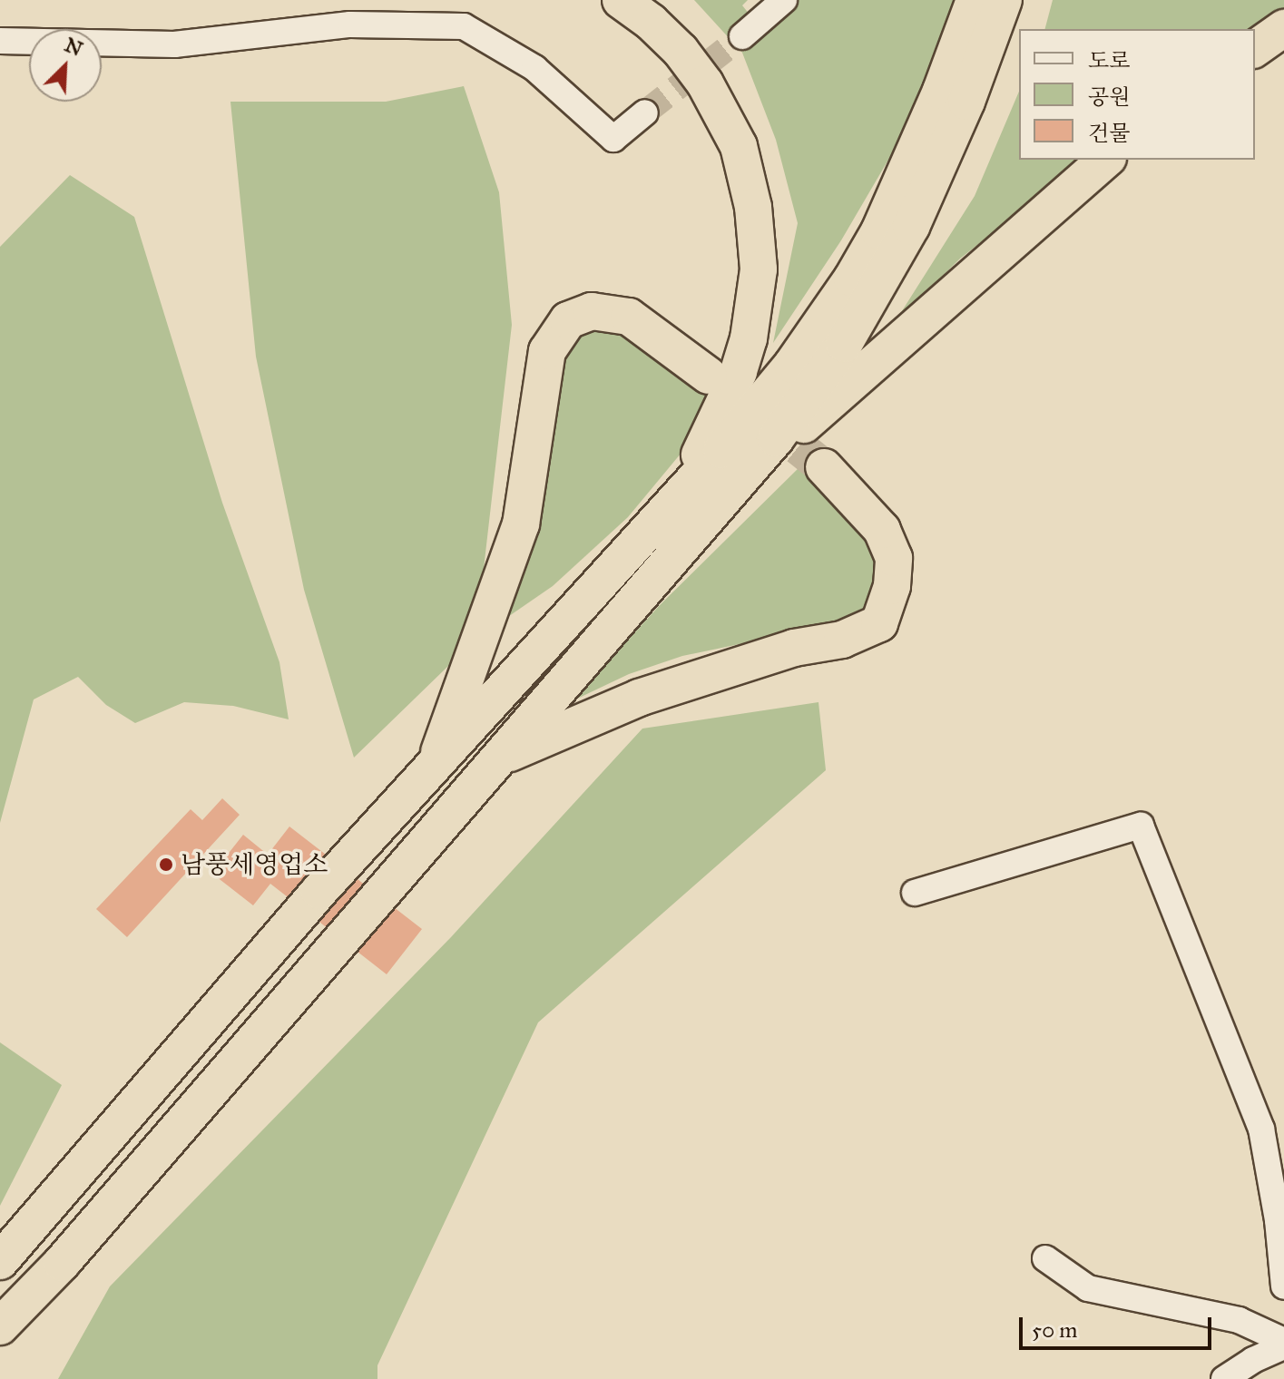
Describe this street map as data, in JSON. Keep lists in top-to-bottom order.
{
  "places": ["남풍세영업소"],
  "legend": ["도로", "공원", "건물"],
  "scale_bar": "50 m",
  "north": "top right"
}
